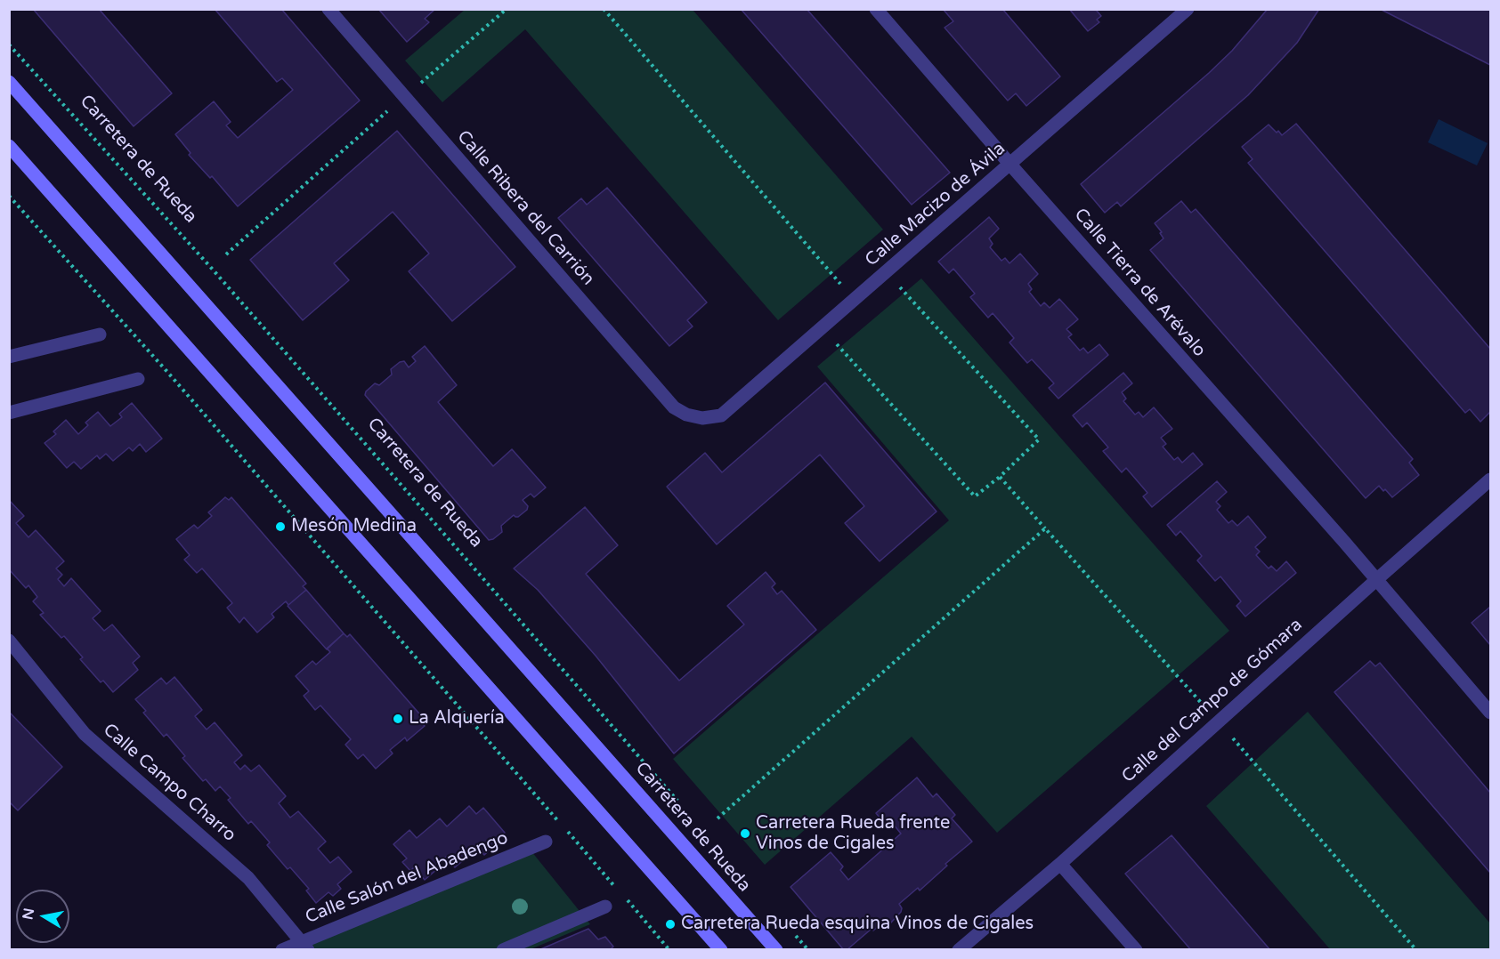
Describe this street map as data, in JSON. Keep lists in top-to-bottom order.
{
  "streets": {
    "street": [
      "Carretera de Rueda",
      "Calle Macizo de Ávila",
      "Calle Ribera del Carrión",
      "Calle Tierra de Arévalo",
      "Calle del Campo de Gómara",
      "Calle Campo Charro",
      "Calle Salón del Abadengo"
    ]
  },
  "crossings": [
    ["Calle Macizo de Ávila", "Calle Ribera del Carrión"],
    ["Calle Macizo de Ávila", "Calle Tierra de Arévalo"],
    ["Calle Tierra de Arévalo", "Calle del Campo de Gómara"],
    ["Calle Campo Charro", "Calle Salón del Abadengo"]
  ],
  "places": [
    "Mesón Medina",
    "La Alquería",
    "Carretera Rueda frente Vinos de Cigales",
    "Carretera Rueda esquina Vinos de Cigales"
  ],
  "north": "left"
}
